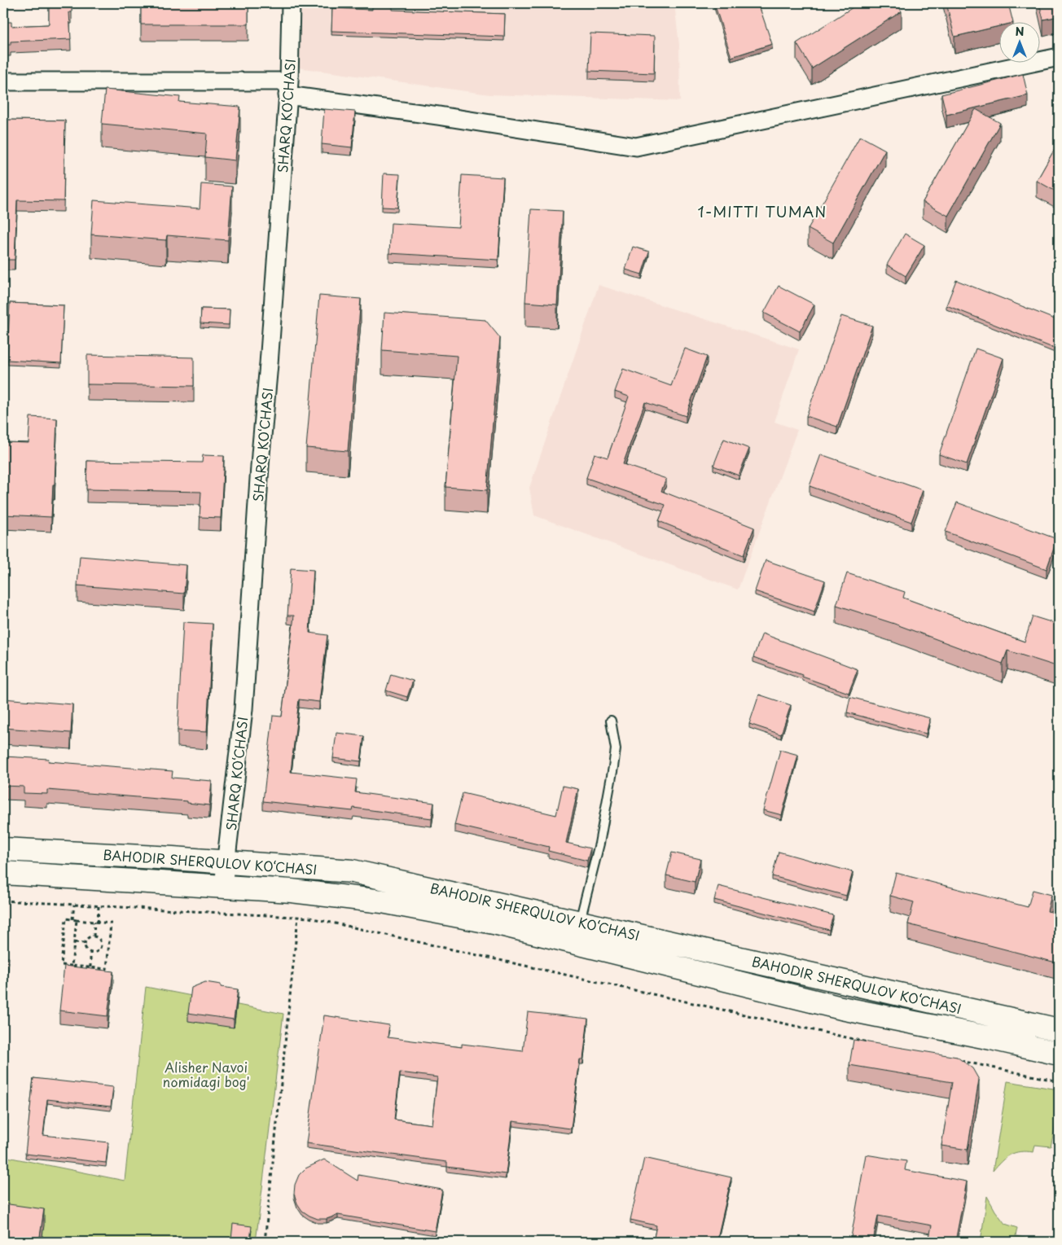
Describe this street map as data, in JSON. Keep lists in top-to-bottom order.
{
  "streets": {
    "main road": ["BAHODIR SHERQULOV KO‘CHASI"],
    "street": ["SHARQ KO‘CHASI"]
  },
  "crossings": [
    ["SHARQ KO‘CHASI", "BAHODIR SHERQULOV KO‘CHASI"]
  ],
  "districts": ["1-MITTI TUMAN"],
  "parks": ["Alisher Navoi nomidagi bog'"],
  "north": "top"
}
